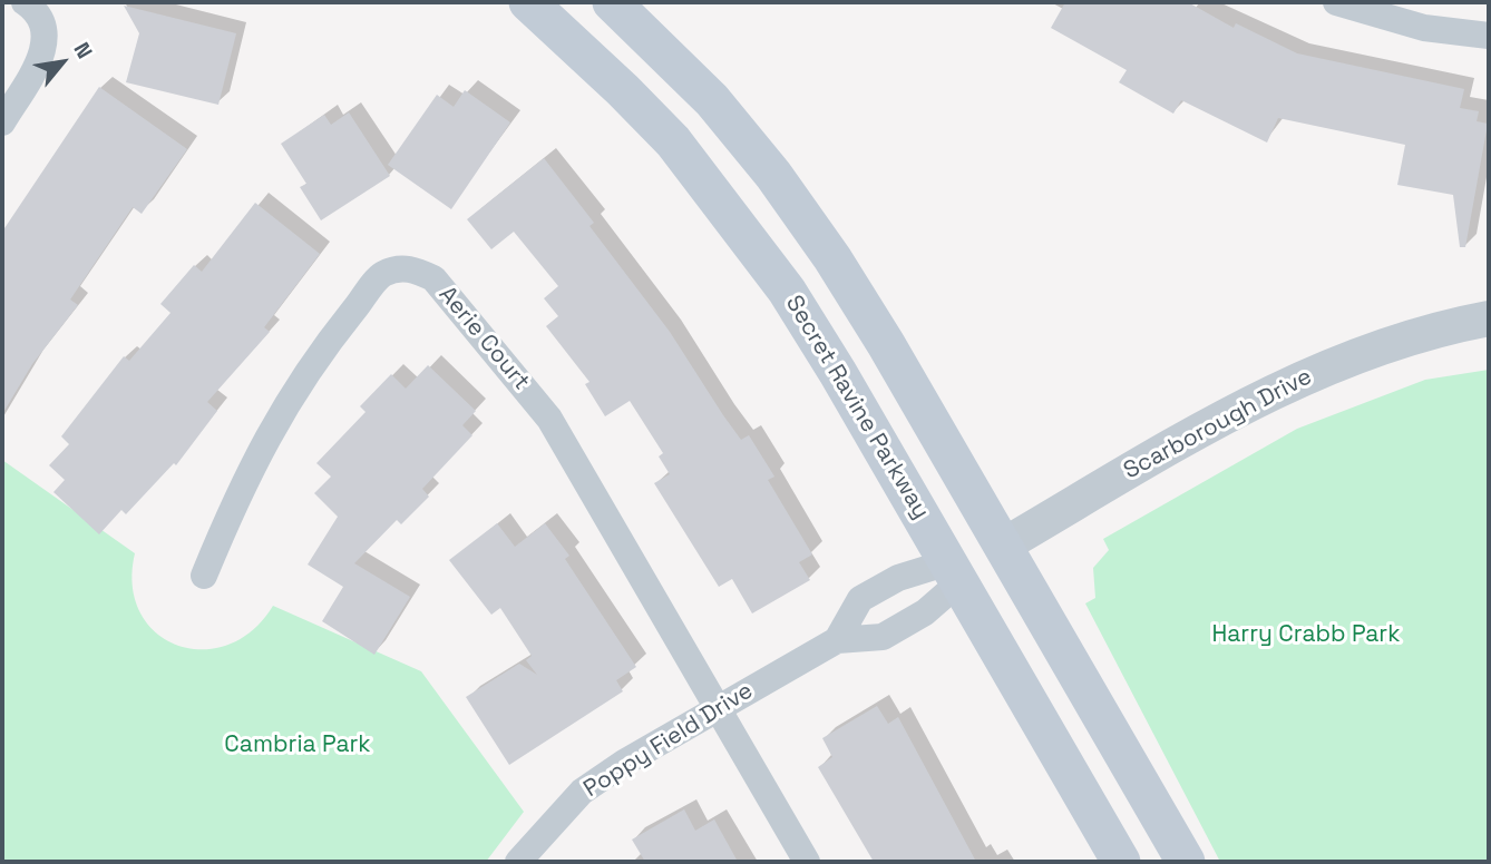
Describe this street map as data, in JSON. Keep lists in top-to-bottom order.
{
  "streets": {
    "main road": ["Secret Ravine Parkway"],
    "street": ["Aerie Court", "Scarborough Drive", "Poppy Field Drive"]
  },
  "crossings": [
    ["Aerie Court", "Poppy Field Drive"],
    ["Secret Ravine Parkway", "Poppy Field Drive"]
  ],
  "parks": ["Harry Crabb Park", "Cambria Park"],
  "north": "top right"
}
